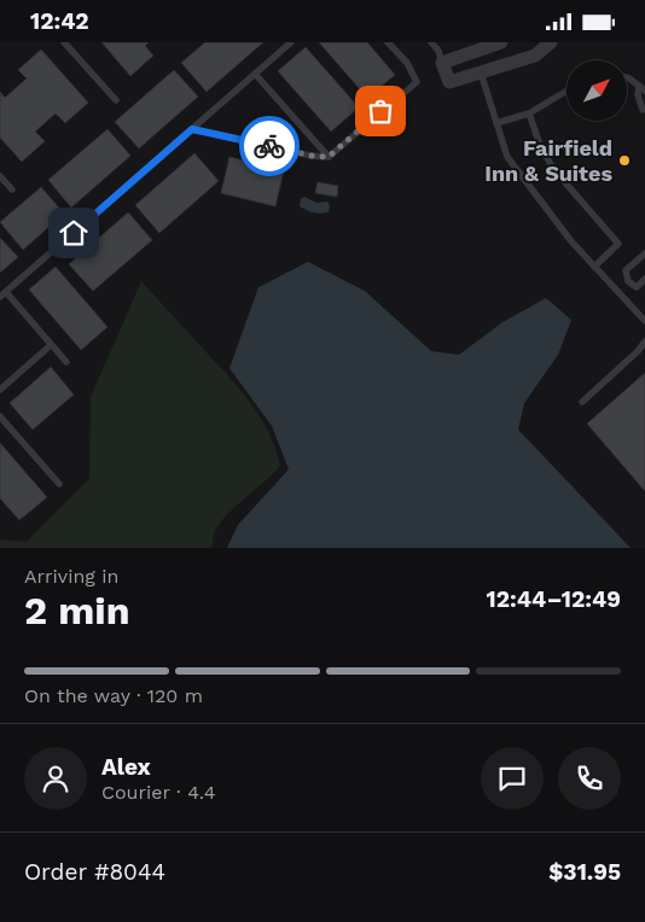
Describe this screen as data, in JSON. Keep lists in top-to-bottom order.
{
  "places": ["Fairfield Inn & Suites"],
  "north": "top right",
  "page": {
    "status": "12:42",
    "heading": ["2 min", "Arriving in", "12:44–12:49"],
    "panel": [
      "Alex",
      "Courier · 4.4",
      "Order #8044",
      "$31.95"
    ],
    "bar": "On the way · 120 m"
  }
}
